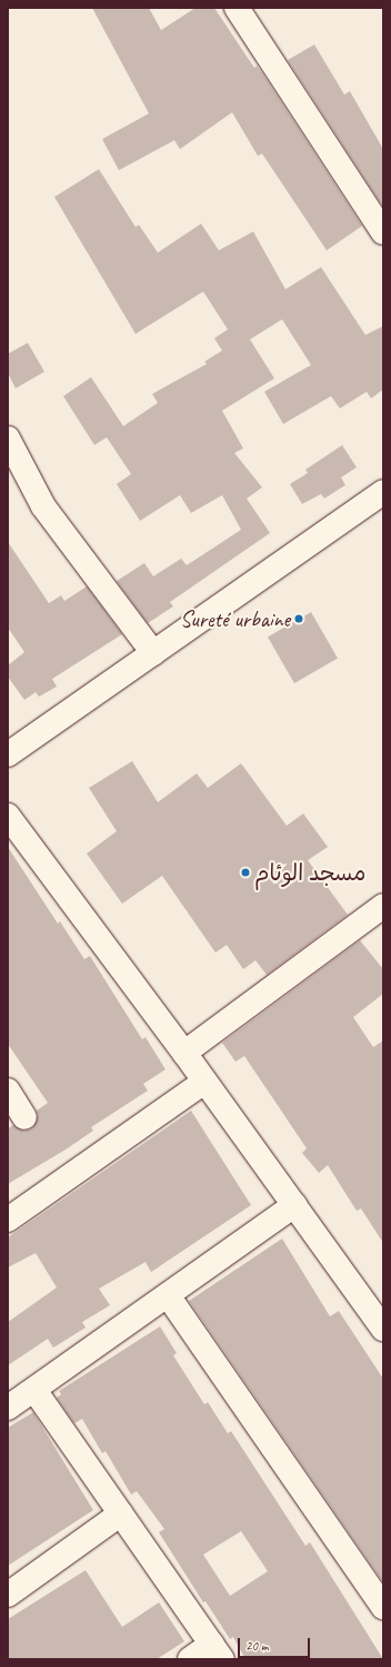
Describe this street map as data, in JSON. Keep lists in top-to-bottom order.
{
  "places": ["Sureté urbaine", "مسجد الوئام"],
  "scale_bar": "20 m"
}
